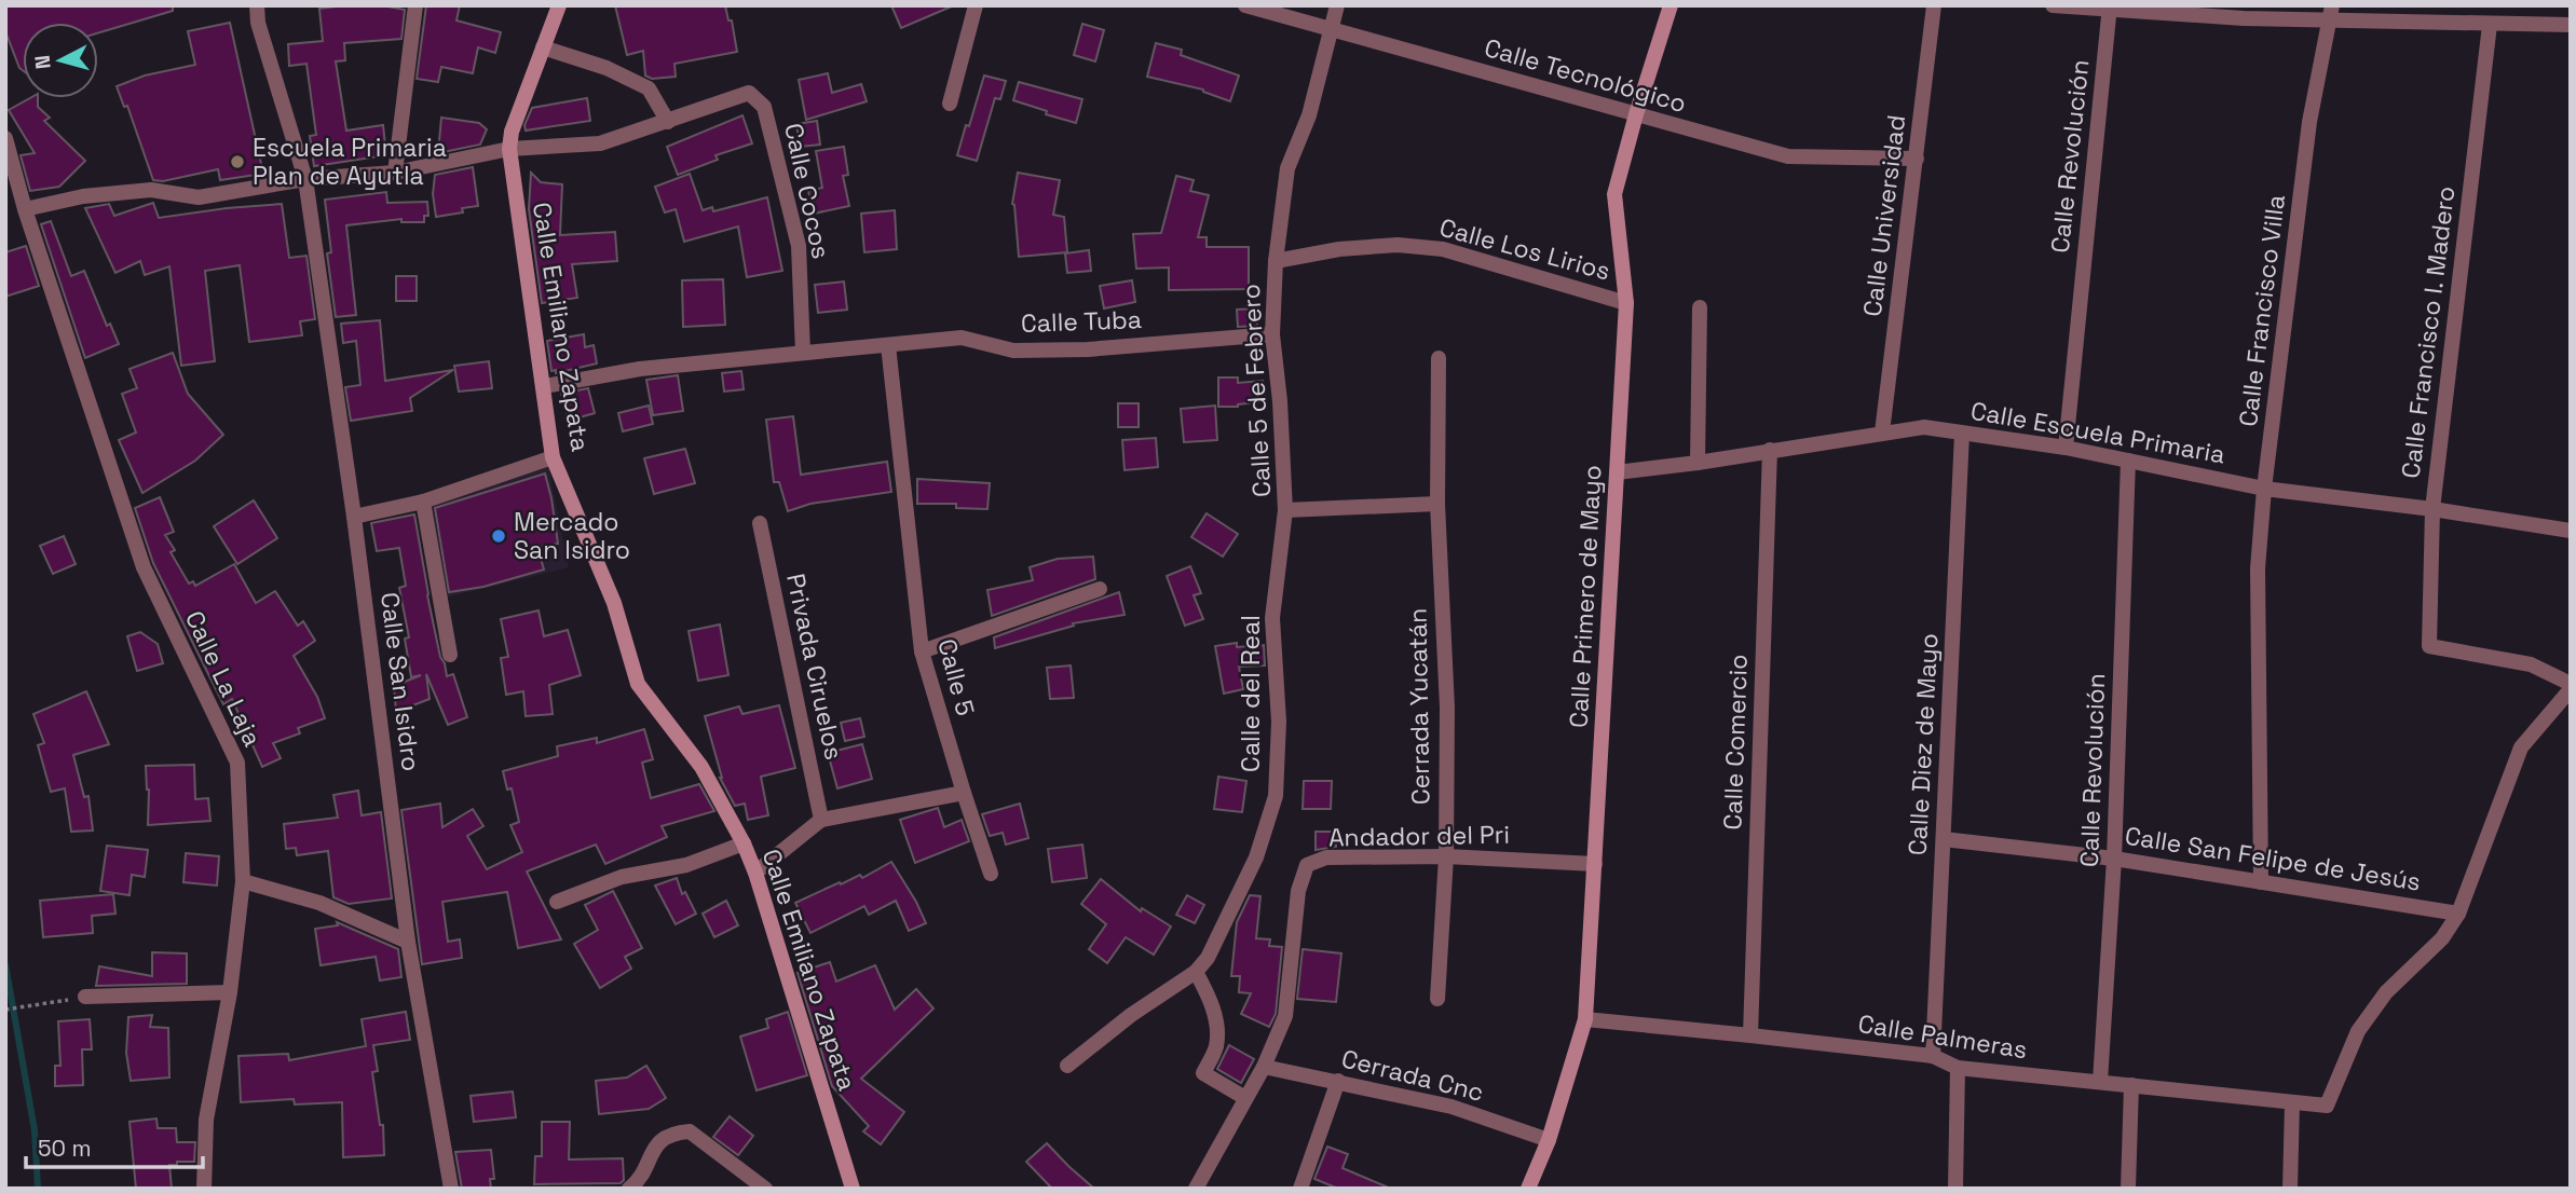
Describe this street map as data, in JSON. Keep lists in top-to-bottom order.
{
  "streets": {
    "street": [
      "Calle Tecnológico",
      "Calle Revolución",
      "Calle Cocos",
      "Calle Universidad",
      "Calle Los Lirios",
      "Calle Francisco Villa",
      "Calle Tuba",
      "Calle Emiliano Zapata",
      "Calle Francisco I. Madero",
      "Calle 5 de Febrero",
      "Calle Escuela Primaria",
      "Calle Primero de Mayo",
      "Privada Ciruelos",
      "Calle 5",
      "Calle La Laja",
      "Calle San Isidro",
      "Calle del Real",
      "Cerrada Yucatán",
      "Calle Comercio",
      "Calle Diez de Mayo",
      "Andador del Pri",
      "Calle San Felipe de Jesús",
      "Calle Palmeras",
      "Cerrada Cnc"
    ]
  },
  "crossings": [
    ["Calle Tecnológico", "Calle Universidad"],
    ["Calle Tecnológico", "Calle 5 de Febrero"],
    ["Calle Tecnológico", "Calle Primero de Mayo"],
    ["Calle Revolución", "Calle Escuela Primaria"],
    ["Calle Revolución", "Calle San Felipe de Jesús"],
    ["Calle Revolución", "Calle Palmeras"],
    ["Calle Cocos", "Calle Tuba"],
    ["Calle Universidad", "Calle Escuela Primaria"],
    ["Calle Los Lirios", "Calle 5 de Febrero"],
    ["Calle Los Lirios", "Calle Primero de Mayo"],
    ["Calle Francisco Villa", "Calle Escuela Primaria"],
    ["Calle Francisco Villa", "Calle San Felipe de Jesús"],
    ["Calle Tuba", "Calle Emiliano Zapata"],
    ["Calle Tuba", "Calle 5 de Febrero"],
    ["Calle Tuba", "Calle 5"],
    ["Calle Francisco I. Madero", "Calle Escuela Primaria"],
    ["Calle 5 de Febrero", "Calle del Real"],
    ["Calle Escuela Primaria", "Calle Primero de Mayo"],
    ["Calle Escuela Primaria", "Calle Comercio"],
    ["Calle Escuela Primaria", "Calle Diez de Mayo"],
    ["Calle Primero de Mayo", "Andador del Pri"],
    ["Calle Primero de Mayo", "Calle Palmeras"],
    ["Calle Primero de Mayo", "Cerrada Cnc"],
    ["Cerrada Yucatán", "Andador del Pri"],
    ["Calle Comercio", "Calle Palmeras"],
    ["Calle Diez de Mayo", "Calle San Felipe de Jesús"],
    ["Calle Diez de Mayo", "Calle Palmeras"],
    ["Andador del Pri", "Cerrada Cnc"],
    ["Calle San Felipe de Jesús", "Calle Palmeras"]
  ],
  "places": ["Escuela Primaria Plan de Ayutla", "Mercado San Isidro"],
  "scale_bar": "50 m",
  "north": "left"
}
